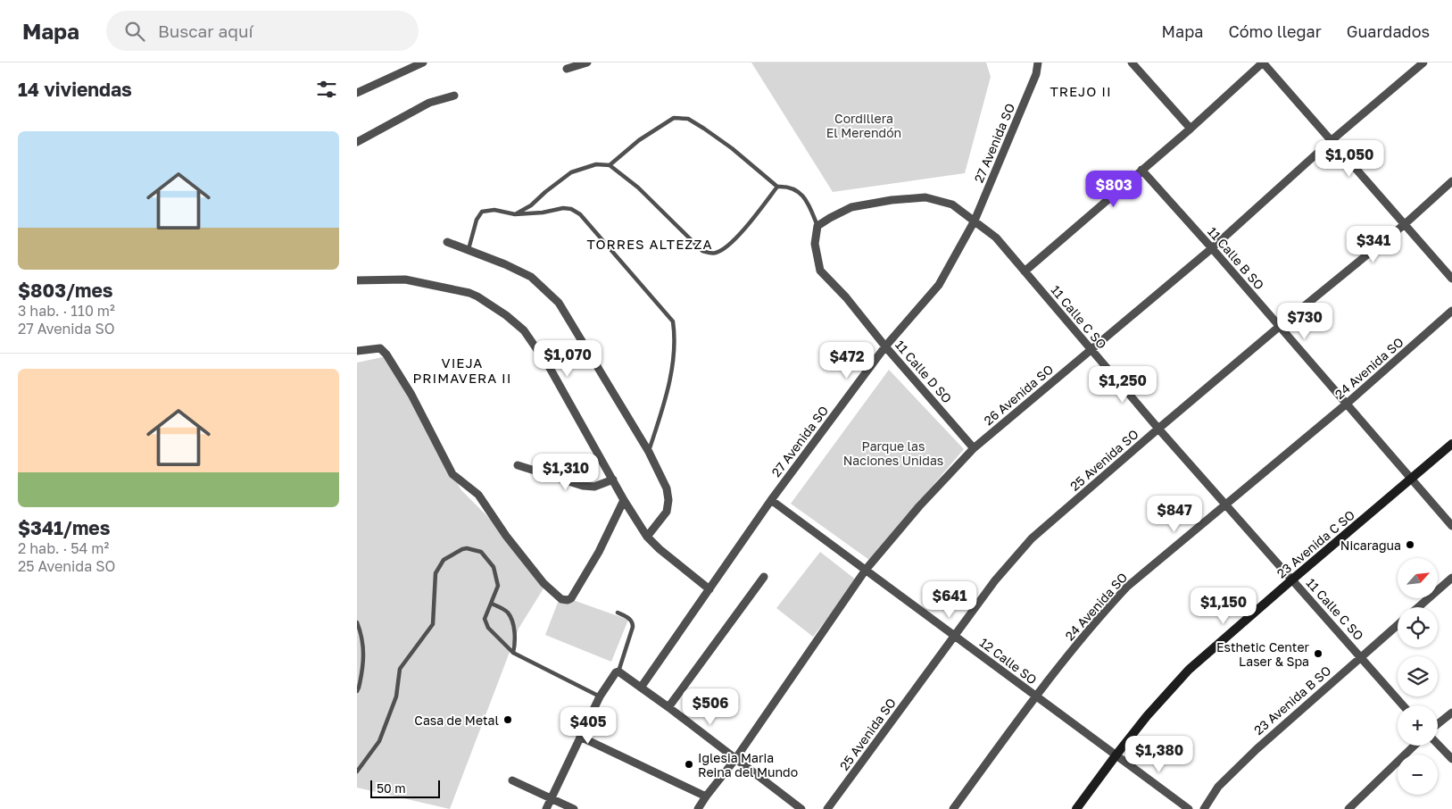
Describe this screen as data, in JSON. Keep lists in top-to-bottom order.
{
  "streets": {
    "street": [
      "27 Avenida SO",
      "11 Calle B SO",
      "11 Calle C SO",
      "24 Avenida SO",
      "11 Calle D SO",
      "26 Avenida SO",
      "25 Avenida SO",
      "23 Avenida C SO",
      "12 Calle SO",
      "23 Avenida B SO"
    ]
  },
  "crossings": [
    ["27 Avenida SO", "11 Calle C SO"],
    ["27 Avenida SO", "11 Calle D SO"],
    ["27 Avenida SO", "12 Calle SO"],
    ["11 Calle B SO", "24 Avenida SO"],
    ["11 Calle B SO", "26 Avenida SO"],
    ["11 Calle B SO", "25 Avenida SO"],
    ["11 Calle B SO", "23 Avenida C SO"],
    ["11 Calle C SO", "24 Avenida SO"],
    ["11 Calle C SO", "11 Calle D SO"],
    ["11 Calle C SO", "26 Avenida SO"],
    ["11 Calle C SO", "25 Avenida SO"],
    ["11 Calle C SO", "23 Avenida C SO"],
    ["11 Calle C SO", "23 Avenida B SO"],
    ["24 Avenida SO", "12 Calle SO"],
    ["11 Calle D SO", "26 Avenida SO"],
    ["26 Avenida SO", "12 Calle SO"],
    ["25 Avenida SO", "12 Calle SO"],
    ["23 Avenida C SO", "12 Calle SO"]
  ],
  "districts": ["TREJO II", "TORRES ALTEZZA", "VIEJA PRIMAVERA II"],
  "parks": ["Cordillera El Merendón", "Parque las Naciones Unidas"],
  "places": [
    "Nicaragua",
    "Esthetic Center Laser & Spa",
    "Casa de Metal",
    "Iglesia Maria Reina del Mundo"
  ],
  "scale_bar": "50 m",
  "north": "top right",
  "page": {
    "header": "Mapa",
    "search": "Buscar aquí",
    "nav": ["Mapa", "Cómo llegar", "Guardados"],
    "heading": "14 viviendas",
    "list": [
      {
        "name": "$803/mes",
        "note": "3 hab. · 110 m² · 27 Avenida SO"
      },
      {
        "name": "$341/mes",
        "note": "2 hab. · 54 m² · 25 Avenida SO"
      }
    ],
    "price": [
      "$1,050",
      "$803",
      "$341",
      "$730",
      "$1,070",
      "$472",
      "$1,250",
      "$1,310",
      "$847",
      "$641",
      "$1,150",
      "$506",
      "$405",
      "$1,380"
    ],
    "map_buttons": ["+", "−"],
    "scale": "50 m"
  }
}
